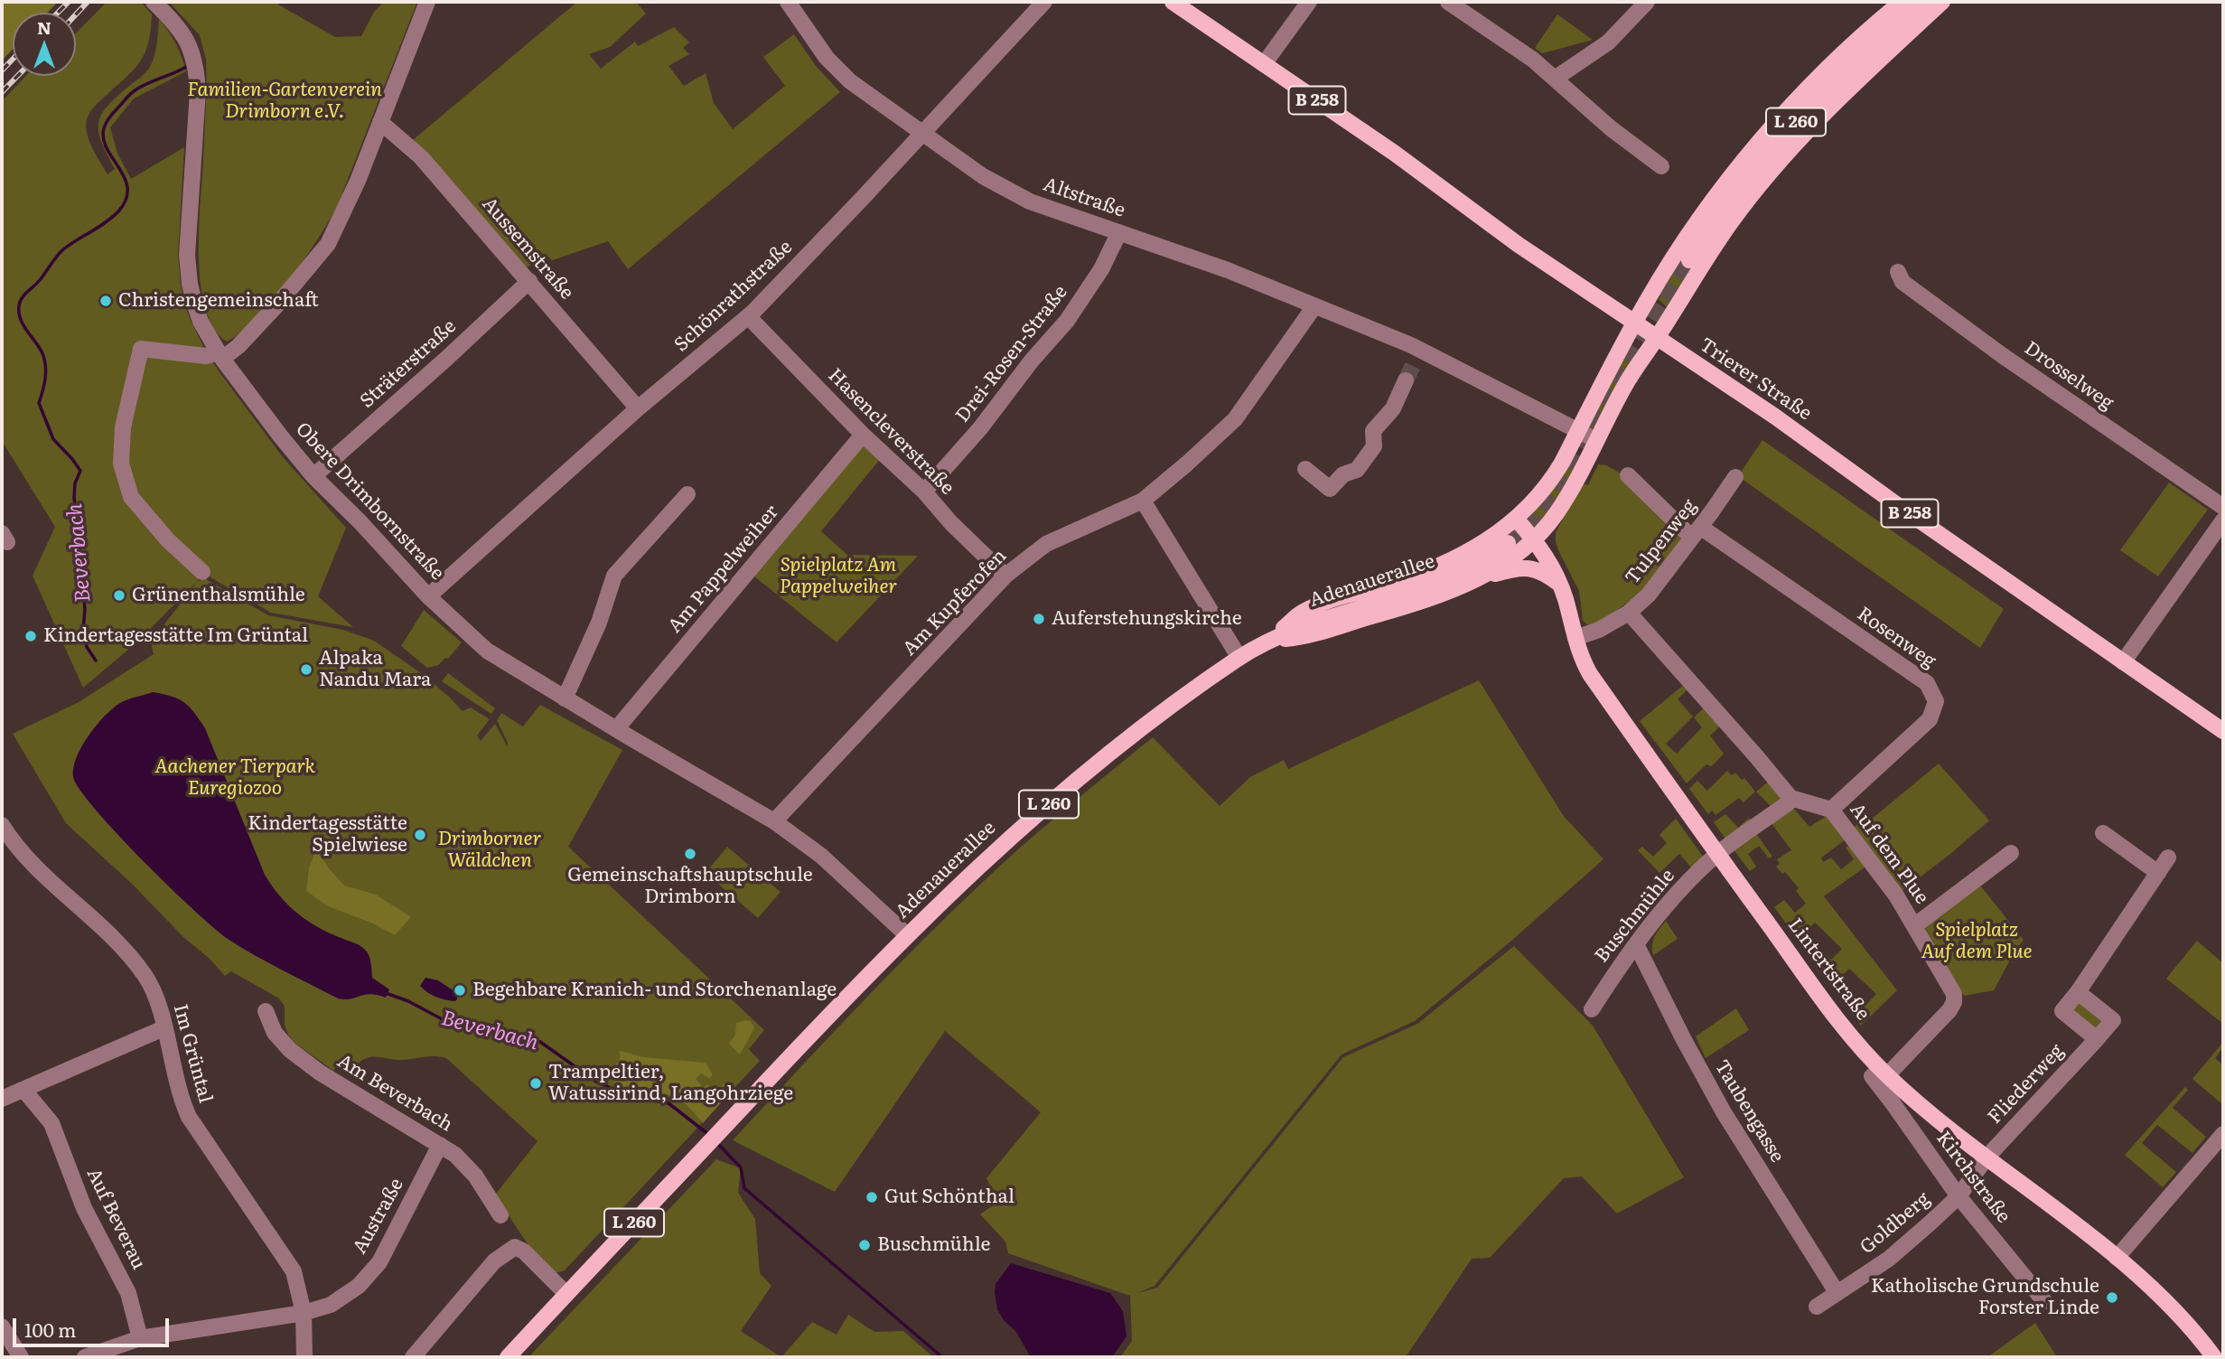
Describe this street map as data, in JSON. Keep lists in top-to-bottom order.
{
  "streets": {
    "main road": [
      "B 258",
      "L 260",
      "Trierer Straße",
      "Adenauerallee",
      "Lintertstraße"
    ],
    "street": [
      "Altstraße",
      "Aussemstraße",
      "Schönrathstraße",
      "Drei-Rosen-Straße",
      "Sträterstraße",
      "Drosselweg",
      "Hasencleverstraße",
      "Obere Drimbornstraße",
      "Tulpenweg",
      "Am Pappelweiher",
      "Am Kupferofen",
      "Rosenweg",
      "Auf dem Plue",
      "Buschmühle",
      "Im Grüntal",
      "Fliederweg",
      "Am Beverbach",
      "Taubengasse",
      "Kirchstraße",
      "Austraße",
      "Auf Beverau",
      "Goldberg"
    ]
  },
  "crossings": [
    ["Altstraße", "Schönrathstraße"],
    ["Altstraße", "Drei-Rosen-Straße"],
    ["Altstraße", "Am Kupferofen"],
    ["Aussemstraße", "Schönrathstraße"],
    ["Aussemstraße", "Sträterstraße"],
    ["Schönrathstraße", "Hasencleverstraße"],
    ["Schönrathstraße", "Obere Drimbornstraße"],
    ["Drei-Rosen-Straße", "Hasencleverstraße"],
    ["Sträterstraße", "Obere Drimbornstraße"],
    ["Hasencleverstraße", "Am Pappelweiher"],
    ["Hasencleverstraße", "Am Kupferofen"],
    ["Obere Drimbornstraße", "Am Pappelweiher"],
    ["Obere Drimbornstraße", "Adenauerallee"],
    ["Obere Drimbornstraße", "Am Kupferofen"],
    ["Tulpenweg", "Rosenweg"],
    ["Tulpenweg", "Lintertstraße"],
    ["Rosenweg", "Auf dem Plue"],
    ["Auf dem Plue", "Lintertstraße"],
    ["Auf dem Plue", "Kirchstraße"],
    ["Buschmühle", "Lintertstraße"],
    ["Buschmühle", "Taubengasse"],
    ["Lintertstraße", "Fliederweg"],
    ["Lintertstraße", "Kirchstraße"],
    ["Lintertstraße", "Goldberg"],
    ["Im Grüntal", "Austraße"],
    ["Fliederweg", "Goldberg"],
    ["Am Beverbach", "Austraße"],
    ["Taubengasse", "Goldberg"],
    ["Kirchstraße", "Goldberg"],
    ["Austraße", "Auf Beverau"]
  ],
  "water": ["Beverbach"],
  "parks": [
    "Familien-Gartenverein Drimborn e.V.",
    "Spielplatz Am Pappelweiher",
    "Aachener Tierpark Euregiozoo",
    "Drimborner Wäldchen",
    "Spielplatz Auf dem Plue"
  ],
  "places": [
    "Christengemeinschaft",
    "Grünenthalsmühle",
    "Auferstehungskirche",
    "Kindertagesstätte Im Grüntal",
    "Alpaka Nandu Mara",
    "Kindertagesstätte Spielwiese",
    "Gemeinschaftshauptschule Drimborn",
    "Begehbare Kranich- und Storchenanlage",
    "Trampeltier, Watussirind, Langohrziege",
    "Gut Schönthal",
    "Buschmühle",
    "Katholische Grundschule Forster Linde"
  ],
  "scale_bar": "100 m",
  "north": "top"
}
